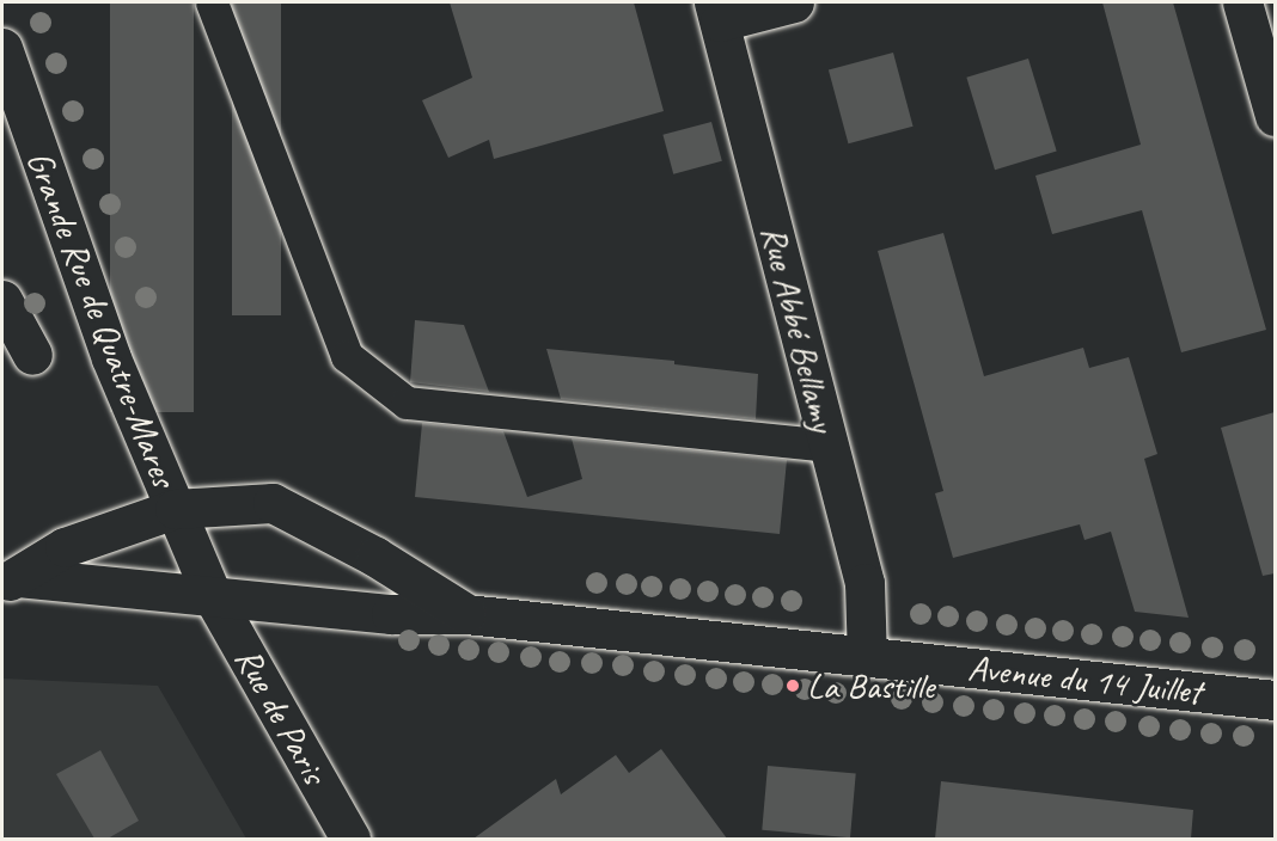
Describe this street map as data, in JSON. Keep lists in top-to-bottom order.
{
  "streets": {
    "main road": [
      "Grande Rue de Quatre-Mares",
      "Rue Abbé Bellamy",
      "Avenue du 14 Juillet",
      "Rue de Paris"
    ]
  },
  "crossings": [
    ["Grande Rue de Quatre-Mares", "Avenue du 14 Juillet"],
    ["Grande Rue de Quatre-Mares", "Rue de Paris"],
    ["Rue Abbé Bellamy", "Avenue du 14 Juillet"],
    ["Avenue du 14 Juillet", "Rue de Paris"]
  ],
  "places": ["La Bastille"]
}
